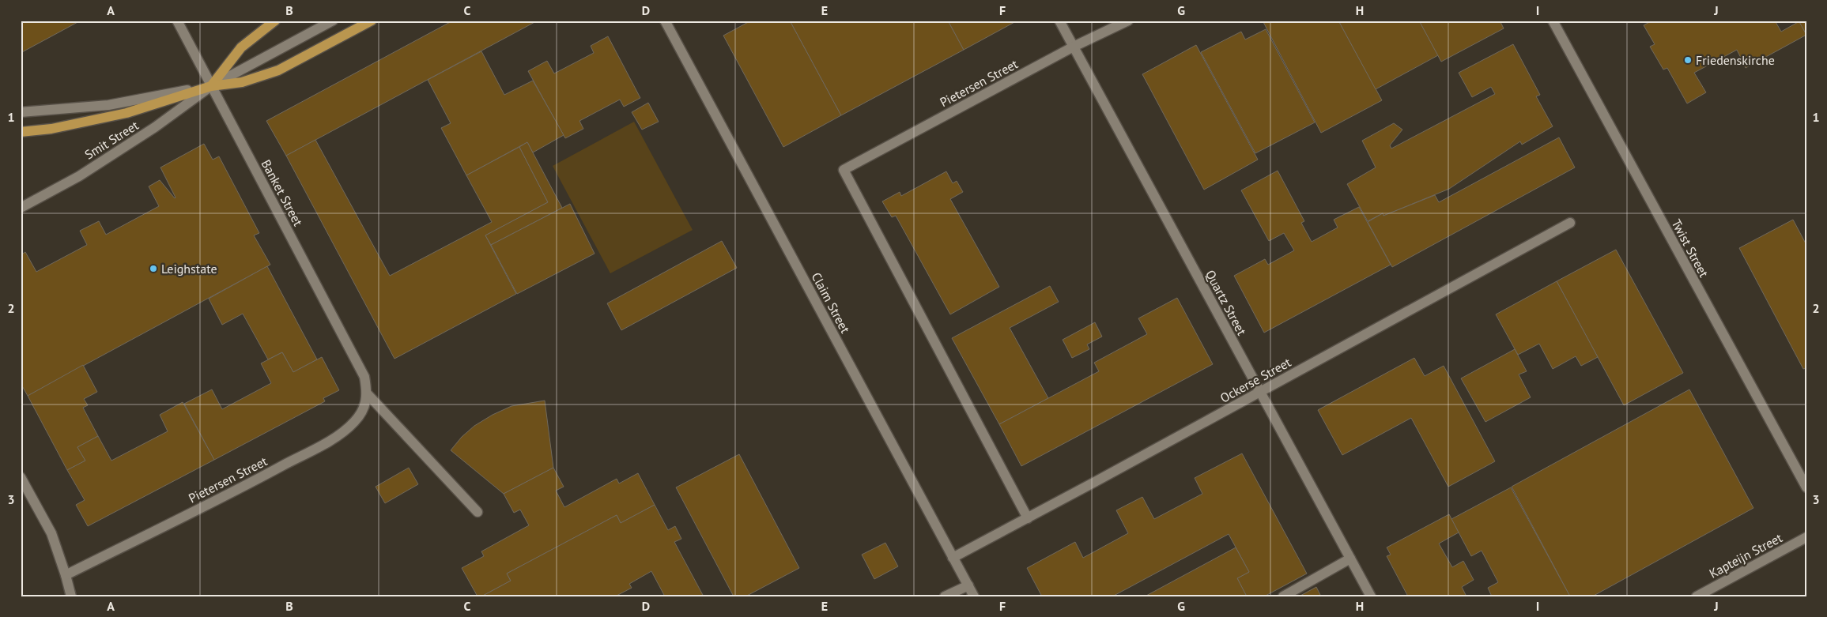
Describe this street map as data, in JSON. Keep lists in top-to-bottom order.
{
  "streets": {
    "main road": ["Smit Street"],
    "street": [
      "Pietersen Street",
      "Banket Street",
      "Twist Street",
      "Claim Street",
      "Quartz Street",
      "Ockerse Street",
      "Kapteijn Street"
    ]
  },
  "crossings": [
    ["Pietersen Street", "Banket Street"],
    ["Pietersen Street", "Quartz Street"],
    ["Pietersen Street", "Ockerse Street"],
    ["Smit Street", "Banket Street"],
    ["Claim Street", "Ockerse Street"],
    ["Quartz Street", "Ockerse Street"]
  ],
  "places": ["Friedenskirche", "Leighstate"],
  "grid": {
    "columns": [
      "A",
      "B",
      "C",
      "D",
      "E",
      "F",
      "G",
      "H",
      "I",
      "J"
    ],
    "rows": ["1", "2", "3"]
  }
}
